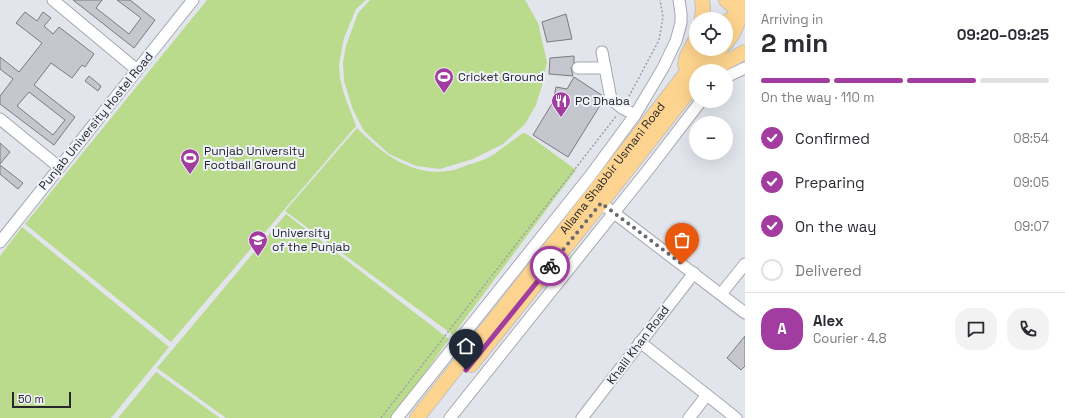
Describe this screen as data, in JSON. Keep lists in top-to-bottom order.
{
  "streets": {
    "main road": ["Allama Shabbir Usmani Road"],
    "street": ["Punjab University Hostel Road", "Khalil Khan Road"]
  },
  "places": {
    "sports": ["Cricket Ground", "Punjab University Football Ground"],
    "restaurant": ["PC Dhaba"],
    "school or university": ["University of the Punjab"]
  },
  "scale_bar": "50 m",
  "page": {
    "heading": ["2 min", "Arriving in", "09:20–09:25"],
    "panel": ["Alex", "Courier · 4.8"],
    "map_buttons": ["+", "−"],
    "bar": "On the way · 110 m",
    "list": [
      ["Confirmed", "08:54"],
      ["Preparing", "09:05"],
      ["On the way", "09:07"],
      "Delivered"
    ],
    "round": "A",
    "scale": "50 m"
  }
}
